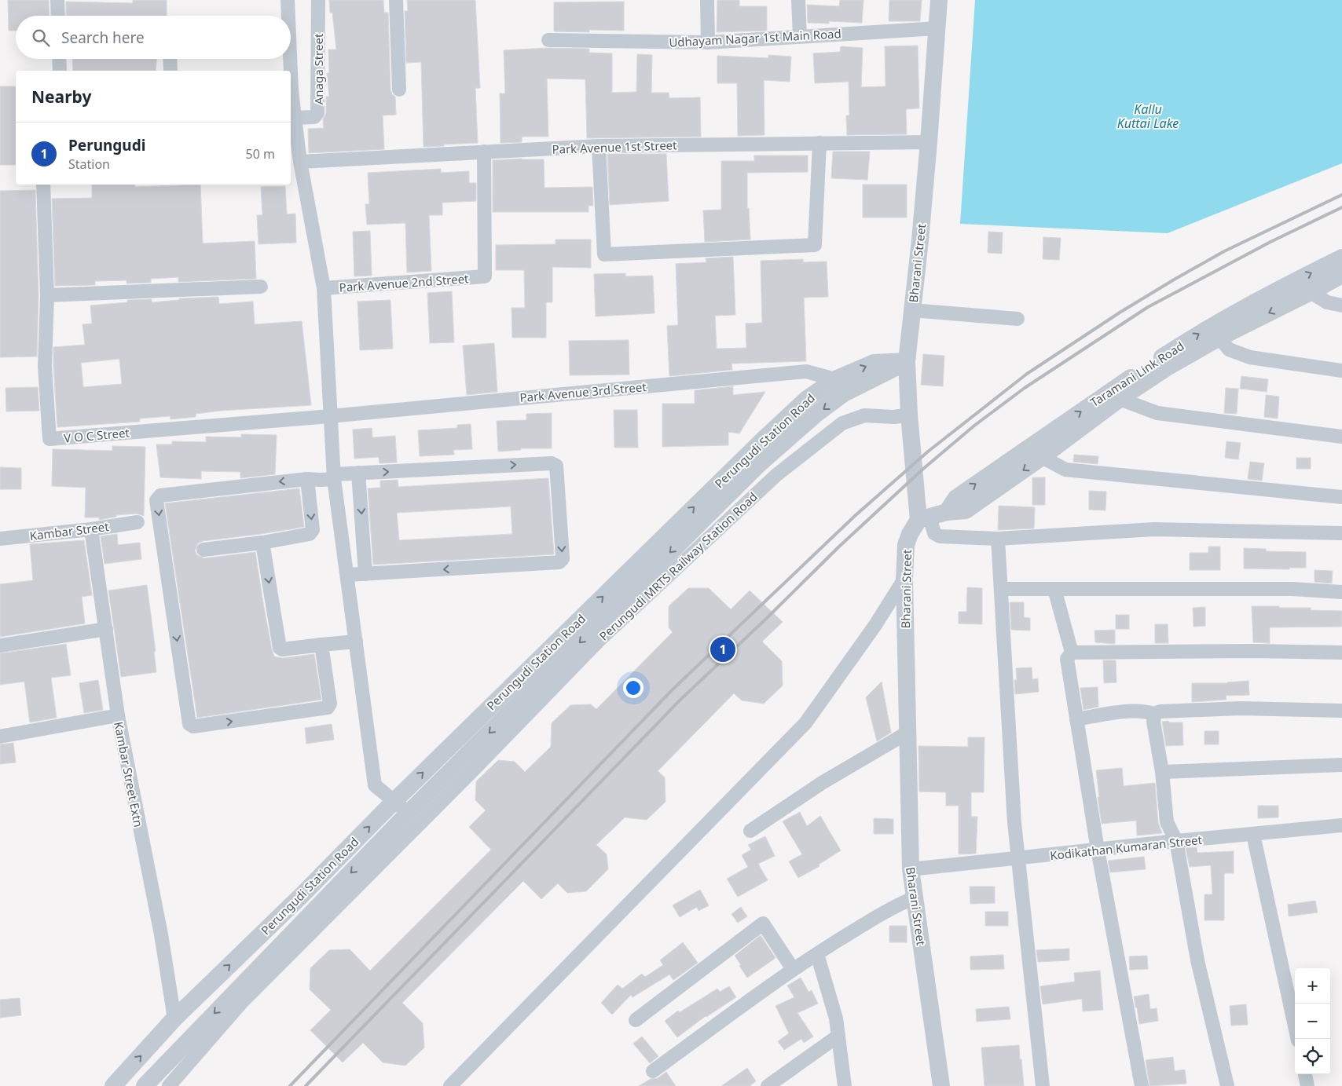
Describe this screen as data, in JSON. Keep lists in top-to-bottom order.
{
  "streets": {
    "street": [
      "Udhayam Nagar 1st Main Road",
      "Anaga Street",
      "Park Avenue 1st Street",
      "Bharani Street",
      "Park Avenue 2nd Street",
      "Taramani Link Road",
      "Park Avenue 3rd Street",
      "V O C Street",
      "Perungudi Station Road",
      "Kambar Street",
      "Perungudi MRTS Railway Station Road",
      "Kambar Street Extn",
      "Kodikathan Kumaran Street"
    ]
  },
  "crossings": [
    ["Udhayam Nagar 1st Main Road", "Bharani Street"],
    ["Park Avenue 1st Street", "Bharani Street"],
    ["Park Avenue 1st Street", "Park Avenue 2nd Street"],
    ["Bharani Street", "Taramani Link Road"],
    ["Bharani Street", "Perungudi Station Road"],
    ["Bharani Street", "Perungudi MRTS Railway Station Road"],
    ["Bharani Street", "Kodikathan Kumaran Street"],
    ["Park Avenue 3rd Street", "V O C Street"],
    ["Park Avenue 3rd Street", "Perungudi Station Road"],
    ["Perungudi Station Road", "Perungudi MRTS Railway Station Road"],
    ["Perungudi Station Road", "Kambar Street Extn"],
    ["Kambar Street", "Kambar Street Extn"]
  ],
  "water": ["Kallu Kuttai Lake"],
  "page": {
    "search": "Search here",
    "heading": "Nearby",
    "list": [
      {
        "mark": "1",
        "name": "Perungudi",
        "note": "Station",
        "value": "50 m"
      }
    ],
    "pins": "1",
    "map_buttons": ["+", "−"]
  }
}
